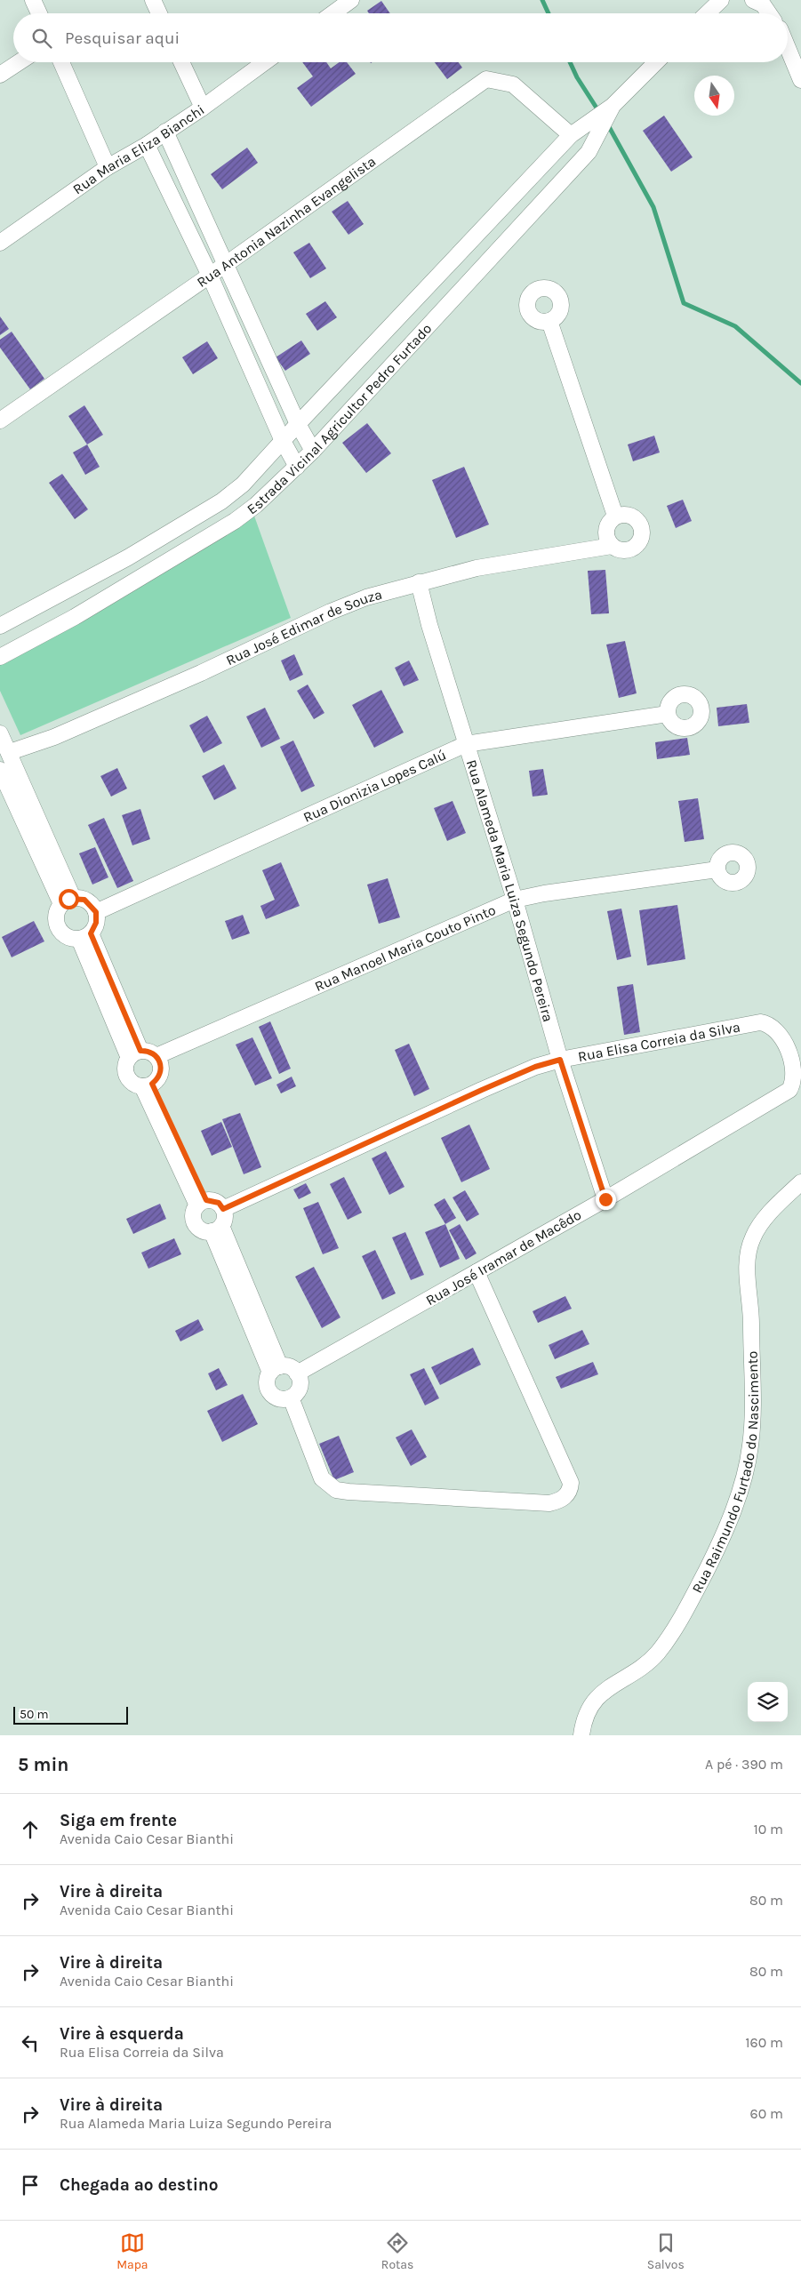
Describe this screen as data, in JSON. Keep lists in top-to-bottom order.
{
  "streets": {
    "street": [
      "Rua Maria Eliza Bianchi",
      "Rua Antonia Nazinha Evangelista",
      "Estrada Vicinal Agricultor Pedro Furtado",
      "Rua José Edimar de Souza",
      "Rua Dionizia Lopes Calú",
      "Rua Alameda Maria Luiza Segundo Pereira",
      "Rua Manoel Maria Couto Pinto",
      "Rua Elisa Correia da Silva",
      "Rua José Iramar de Macêdo",
      "Rua Raimundo Furtado do Nascimento"
    ]
  },
  "crossings": [
    ["Rua Antonia Nazinha Evangelista", "Estrada Vicinal Agricultor Pedro Furtado"],
    ["Rua José Edimar de Souza", "Rua Alameda Maria Luiza Segundo Pereira"],
    ["Rua Dionizia Lopes Calú", "Rua Alameda Maria Luiza Segundo Pereira"],
    ["Rua Alameda Maria Luiza Segundo Pereira", "Rua Manoel Maria Couto Pinto"],
    ["Rua Alameda Maria Luiza Segundo Pereira", "Rua Elisa Correia da Silva"],
    ["Rua Alameda Maria Luiza Segundo Pereira", "Rua José Iramar de Macêdo"],
    ["Rua Elisa Correia da Silva", "Rua José Iramar de Macêdo"]
  ],
  "scale_bar": "50 m",
  "north": "bottom",
  "page": {
    "search": "Pesquisar aqui",
    "scale": "50 m",
    "heading": ["5 min", "A pé · 390 m"],
    "list": [
      ["Siga em frente", "Avenida Caio Cesar Bianthi", "10 m"],
      ["Vire à direita", "Avenida Caio Cesar Bianthi", "80 m"],
      ["Vire à direita", "Avenida Caio Cesar Bianthi", "80 m"],
      ["Vire à esquerda", "Rua Elisa Correia da Silva", "160 m"],
      ["Vire à direita", "Rua Alameda Maria Luiza Segundo Pereira", "60 m"],
      "Chegada ao destino"
    ],
    "nav": ["Mapa", "Rotas", "Salvos"]
  }
}
